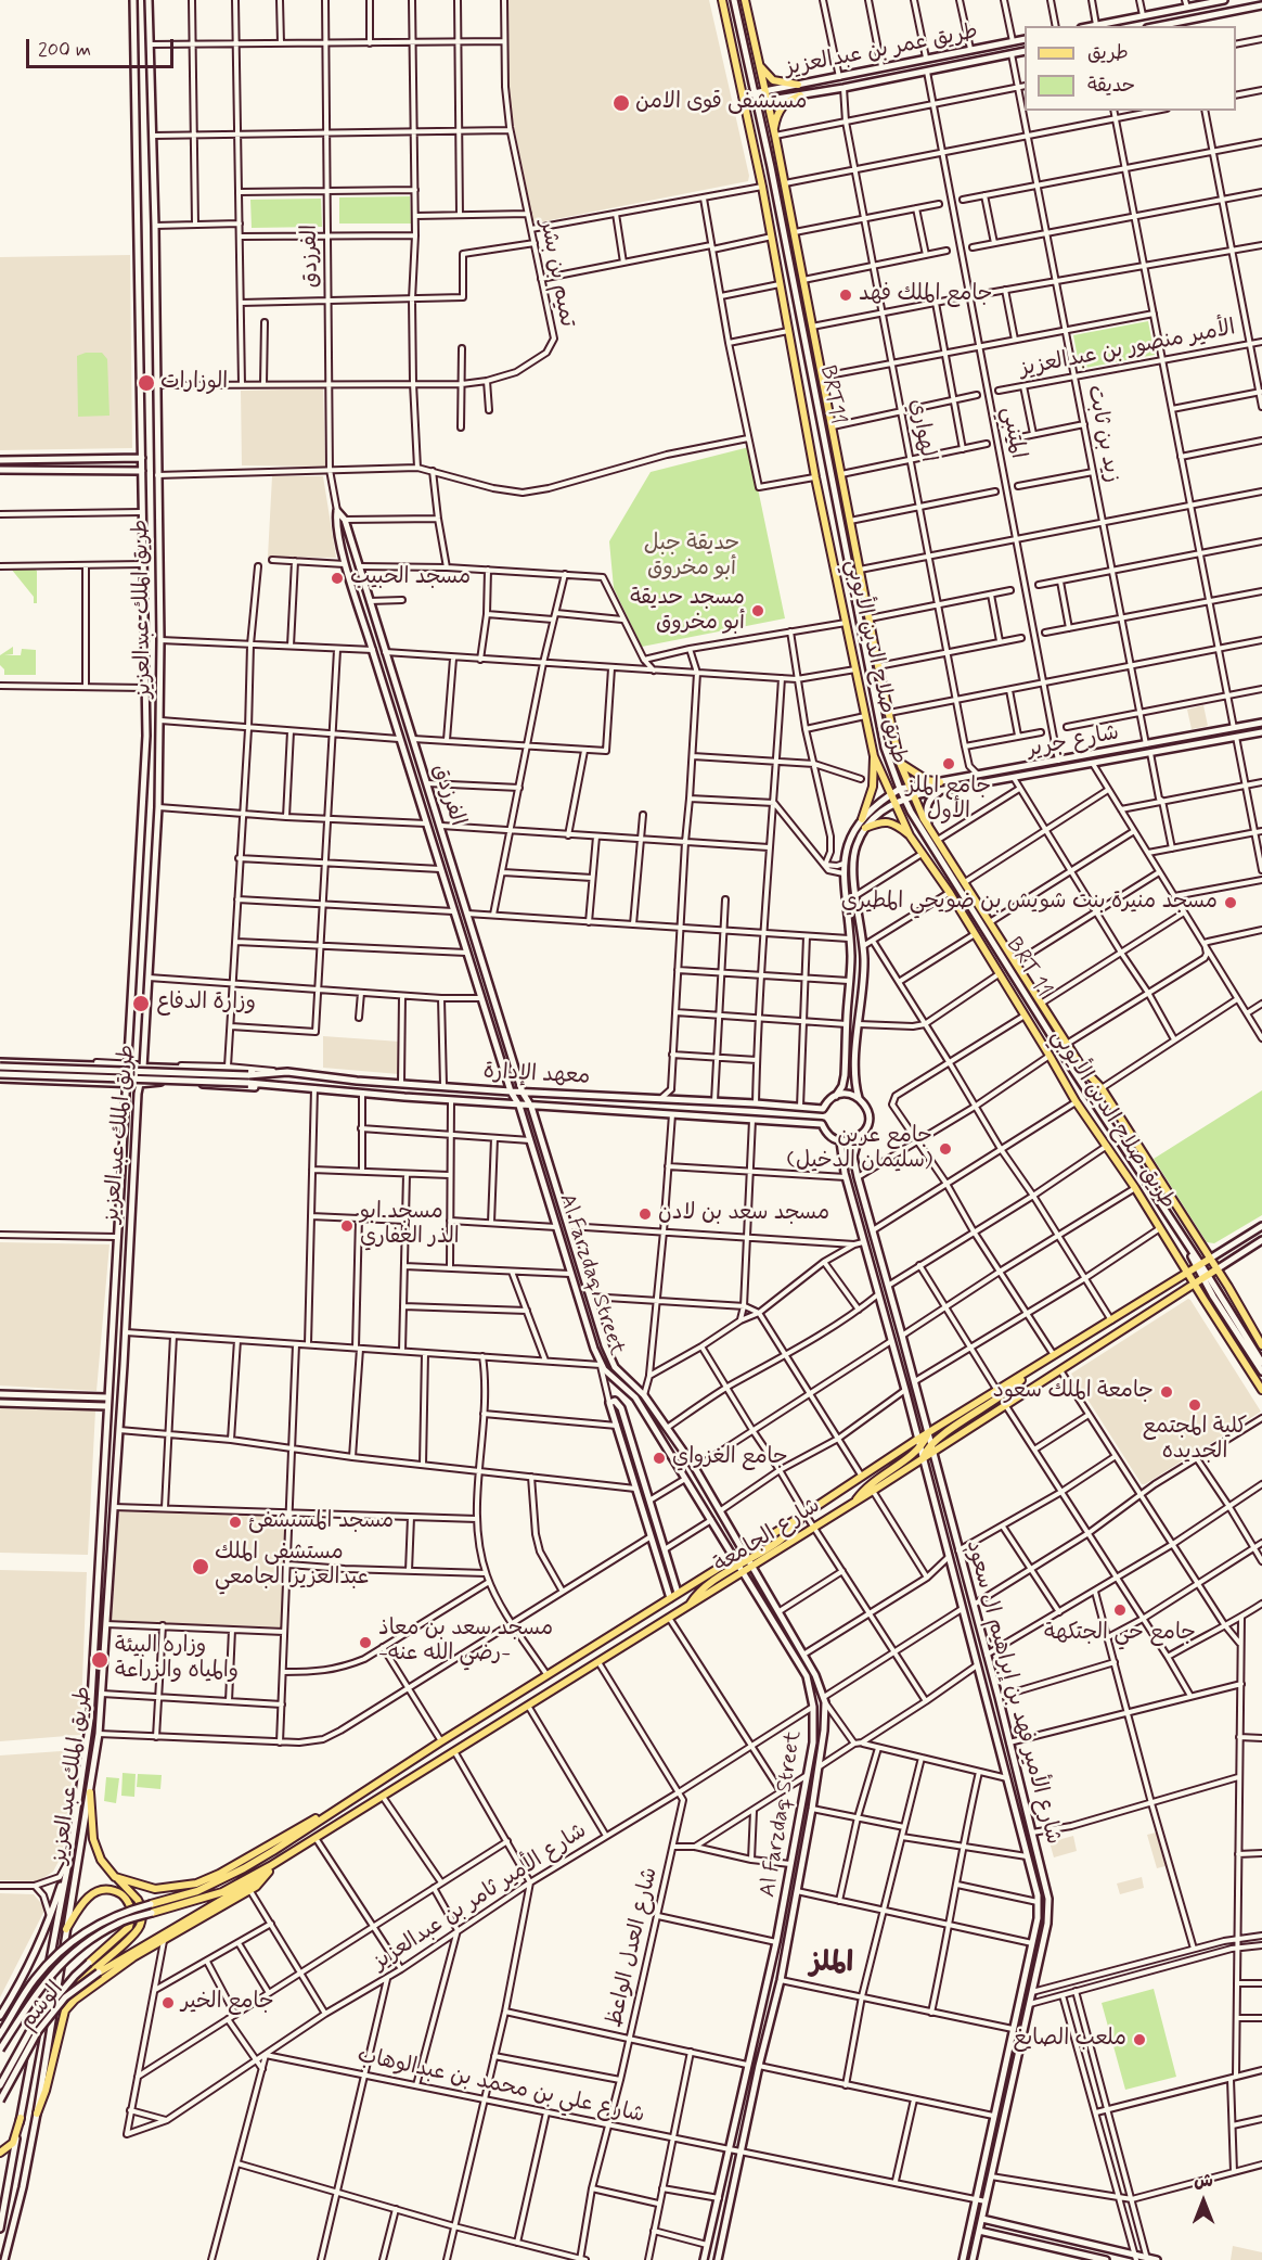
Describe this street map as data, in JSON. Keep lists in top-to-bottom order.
{
  "streets": {
    "main road": [
      "طريق عمر بن عبدالعزيز",
      "الفرزدق",
      "BRT11",
      "طريق الملك عبدالعزيز",
      "طريق صلاح الدين الأيوبي",
      "شارع جرير",
      "BRT 11",
      "معهد الإدارة",
      "Al Farzdaq Street",
      "شارع الجامعة",
      "شارع الأمير فهد بن إبراهيم ال سعود",
      "الوشم"
    ],
    "street": [
      "تميم بن بشر",
      "الأمير منصور بن عبدالعزيز",
      "الهواري",
      "المتنبي",
      "زيد بن ثابت",
      "شارع الأمير ثامر بن عبدالعزيز",
      "شارع العدل الواعظ",
      "شارع علي بن محمد بن عبدالوهاب"
    ]
  },
  "crossings": [
    ["طريق عمر بن عبدالعزيز", "BRT11"],
    ["طريق عمر بن عبدالعزيز", "الهواري"],
    ["طريق عمر بن عبدالعزيز", "المتنبي"],
    ["طريق عمر بن عبدالعزيز", "زيد بن ثابت"],
    ["طريق عمر بن عبدالعزيز", "طريق صلاح الدين الأيوبي"],
    ["الفرزدق", "تميم بن بشر"],
    ["الفرزدق", "معهد الإدارة"],
    ["الفرزدق", "Al Farzdaq Street"],
    ["تميم بن بشر", "طريق الملك عبدالعزيز"],
    ["الأمير منصور بن عبدالعزيز", "زيد بن ثابت"],
    ["BRT11", "شارع جرير"],
    ["BRT11", "BRT 11"],
    ["الهواري", "شارع جرير"],
    ["المتنبي", "شارع جرير"],
    ["زيد بن ثابت", "شارع جرير"],
    ["طريق صلاح الدين الأيوبي", "شارع جرير"],
    ["طريق صلاح الدين الأيوبي", "شارع الجامعة"],
    ["BRT 11", "شارع الجامعة"],
    ["معهد الإدارة", "Al Farzdaq Street"],
    ["معهد الإدارة", "شارع الأمير فهد بن إبراهيم ال سعود"],
    ["Al Farzdaq Street", "شارع الجامعة"],
    ["Al Farzdaq Street", "شارع الأمير ثامر بن عبدالعزيز"],
    ["Al Farzdaq Street", "شارع علي بن محمد بن عبدالوهاب"],
    ["شارع الجامعة", "شارع الأمير فهد بن إبراهيم ال سعود"],
    ["شارع الأمير فهد بن إبراهيم ال سعود", "شارع علي بن محمد بن عبدالوهاب"],
    ["شارع الأمير ثامر بن عبدالعزيز", "شارع العدل الواعظ"],
    ["شارع الأمير ثامر بن عبدالعزيز", "شارع علي بن محمد بن عبدالوهاب"],
    ["شارع العدل الواعظ", "شارع علي بن محمد بن عبدالوهاب"]
  ],
  "districts": ["الملز"],
  "parks": ["حديقة جبل أبو مخروق"],
  "places": [
    "مستشفى قوى الامن",
    "جامع الملك فهد",
    "الوزارات",
    "مسجد الحبيب",
    "مسجد حديقة أبو مخروق",
    "جامع الملز الأول",
    "مسجد منيرة بنت شويش بن ضويحي المطيري",
    "وزارة الدفاع",
    "جامع عرين (سليمان الدخيل)",
    "مسجد سعد بن لادن",
    "مسجد ابو الذر الغفاري",
    "جامعة الملك سعود",
    "كلية المجتمع الجديده",
    "جامع الغزواي",
    "مسجد المستشفئ",
    "مستشفى الملك عبدالعزيز الجامعي",
    "جامع حي الجتكهة",
    "مسجد سعد بن معاذ -رضي الله عنه-",
    "وزاره البيئة والمياه والزراعة",
    "جامع الخير",
    "ملعب الصايغ"
  ],
  "legend": ["طريق", "حديقة"],
  "scale_bar": "200 m",
  "north": "top"
}
